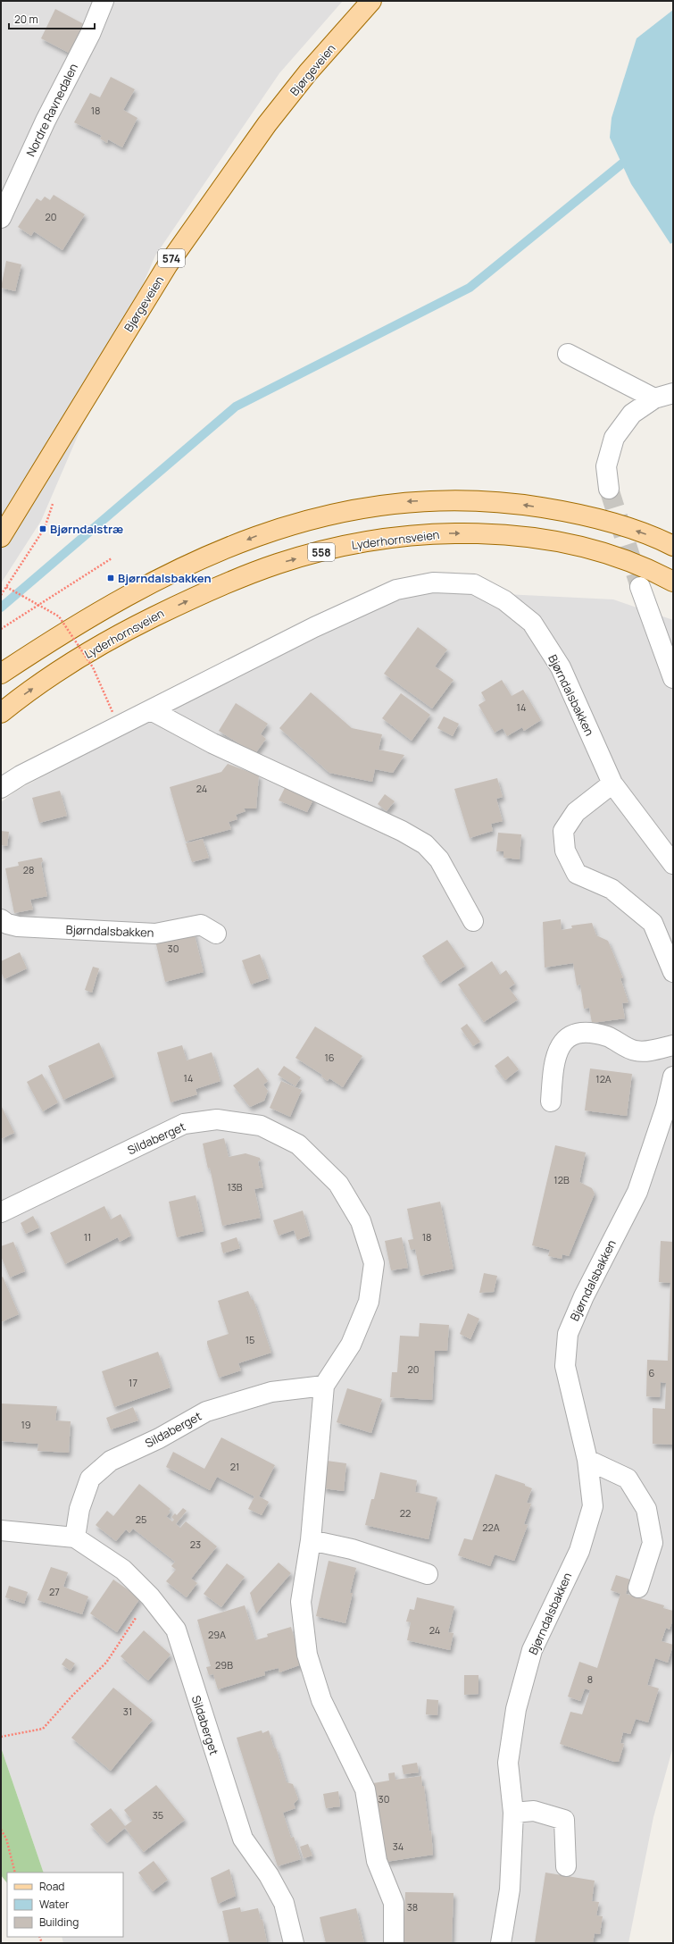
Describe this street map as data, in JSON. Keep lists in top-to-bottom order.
{
  "streets": {
    "main road": [
      "Bjørgeveien",
      "574",
      "Lyderhornsveien",
      "558"
    ],
    "street": ["Nordre Ravnedalen", "Bjørndalsbakken", "Sildaberget"]
  },
  "places": {
    "transit": ["Bjørndalstræ", "Bjørndalsbakken"]
  },
  "house_numbers": [
    "18",
    "20",
    "14",
    "24",
    "28",
    "30",
    "16",
    "14",
    "12A",
    "12B",
    "13B",
    "11",
    "18",
    "15",
    "20",
    "6",
    "17",
    "19",
    "21",
    "22",
    "25",
    "22A",
    "23",
    "27",
    "24",
    "29A",
    "29B",
    "8",
    "31",
    "30",
    "35",
    "34",
    "38"
  ],
  "legend": ["Road", "Water", "Building"],
  "scale_bar": "20 m"
}
